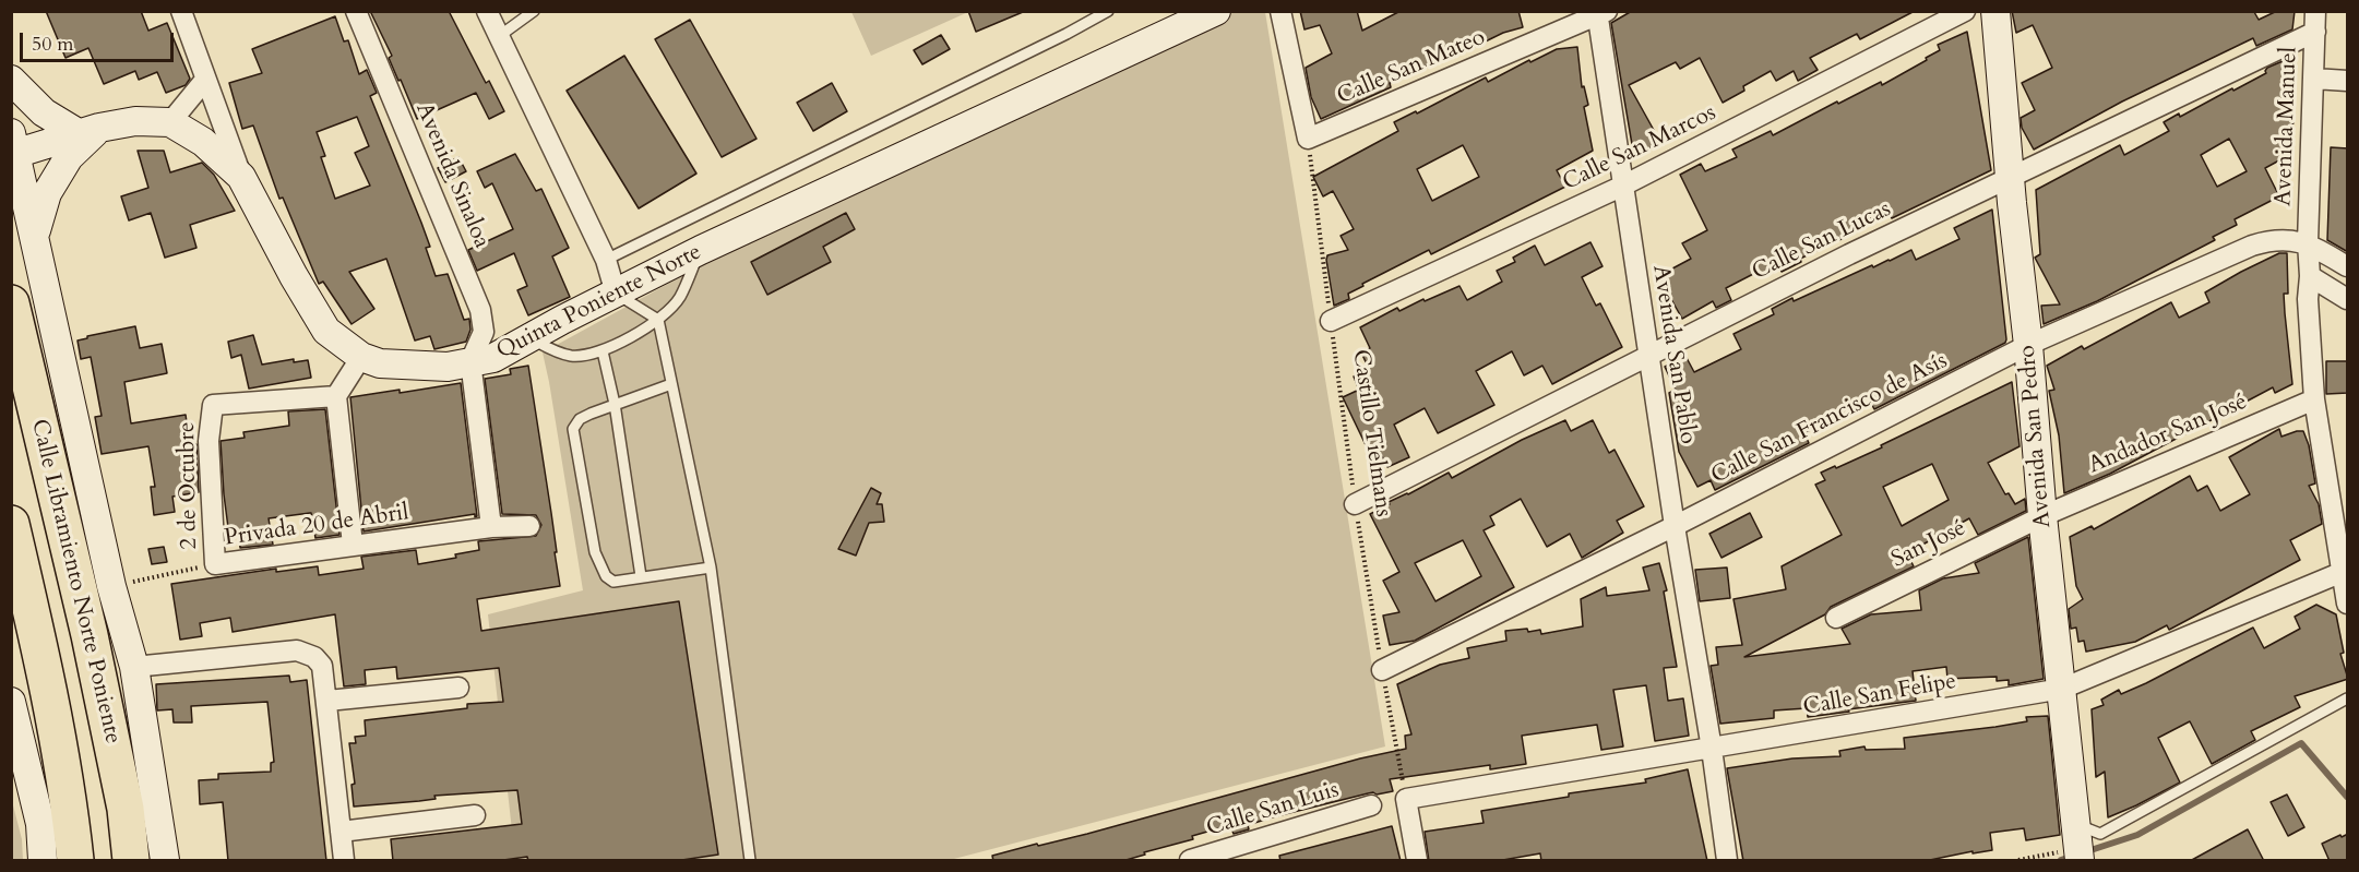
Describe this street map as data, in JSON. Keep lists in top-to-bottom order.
{
  "streets": {
    "highway": ["Calle Libramiento Norte Poniente"],
    "street": [
      "Calle San Mateo",
      "Avenida Manuel",
      "Calle San Marcos",
      "Avenida Sinaloa",
      "Calle San Lucas",
      "Quinta Poniente Norte",
      "Avenida San Pablo",
      "Calle San Francisco de Asís",
      "Andador San José",
      "Avenida San Pedro",
      "2 de Octubre",
      "Privada 20 de Abril",
      "San José",
      "Calle San Felipe",
      "Calle San Luis"
    ],
    "path": ["Castillo Tielmans"]
  },
  "crossings": [
    ["Calle San Mateo", "Avenida San Pablo"],
    ["Calle San Mateo", "Castillo Tielmans"],
    ["Avenida Manuel", "Calle San Lucas"],
    ["Avenida Manuel", "Calle San Francisco de Asís"],
    ["Avenida Manuel", "Andador San José"],
    ["Avenida Manuel", "Calle San Felipe"],
    ["Calle San Marcos", "Avenida San Pablo"],
    ["Calle San Marcos", "Castillo Tielmans"],
    ["Avenida Sinaloa", "Quinta Poniente Norte"],
    ["Calle San Lucas", "Avenida San Pablo"],
    ["Calle San Lucas", "Castillo Tielmans"],
    ["Calle San Lucas", "Avenida San Pedro"],
    ["Avenida San Pablo", "Calle San Francisco de Asís"],
    ["Avenida San Pablo", "Calle San Felipe"],
    ["Calle San Francisco de Asís", "Castillo Tielmans"],
    ["Calle San Francisco de Asís", "Avenida San Pedro"],
    ["Castillo Tielmans", "Calle San Felipe"],
    ["Andador San José", "Avenida San Pedro"],
    ["Andador San José", "San José"],
    ["Avenida San Pedro", "San José"],
    ["Avenida San Pedro", "Calle San Felipe"],
    ["2 de Octubre", "Privada 20 de Abril"]
  ],
  "scale_bar": "50 m"
}
